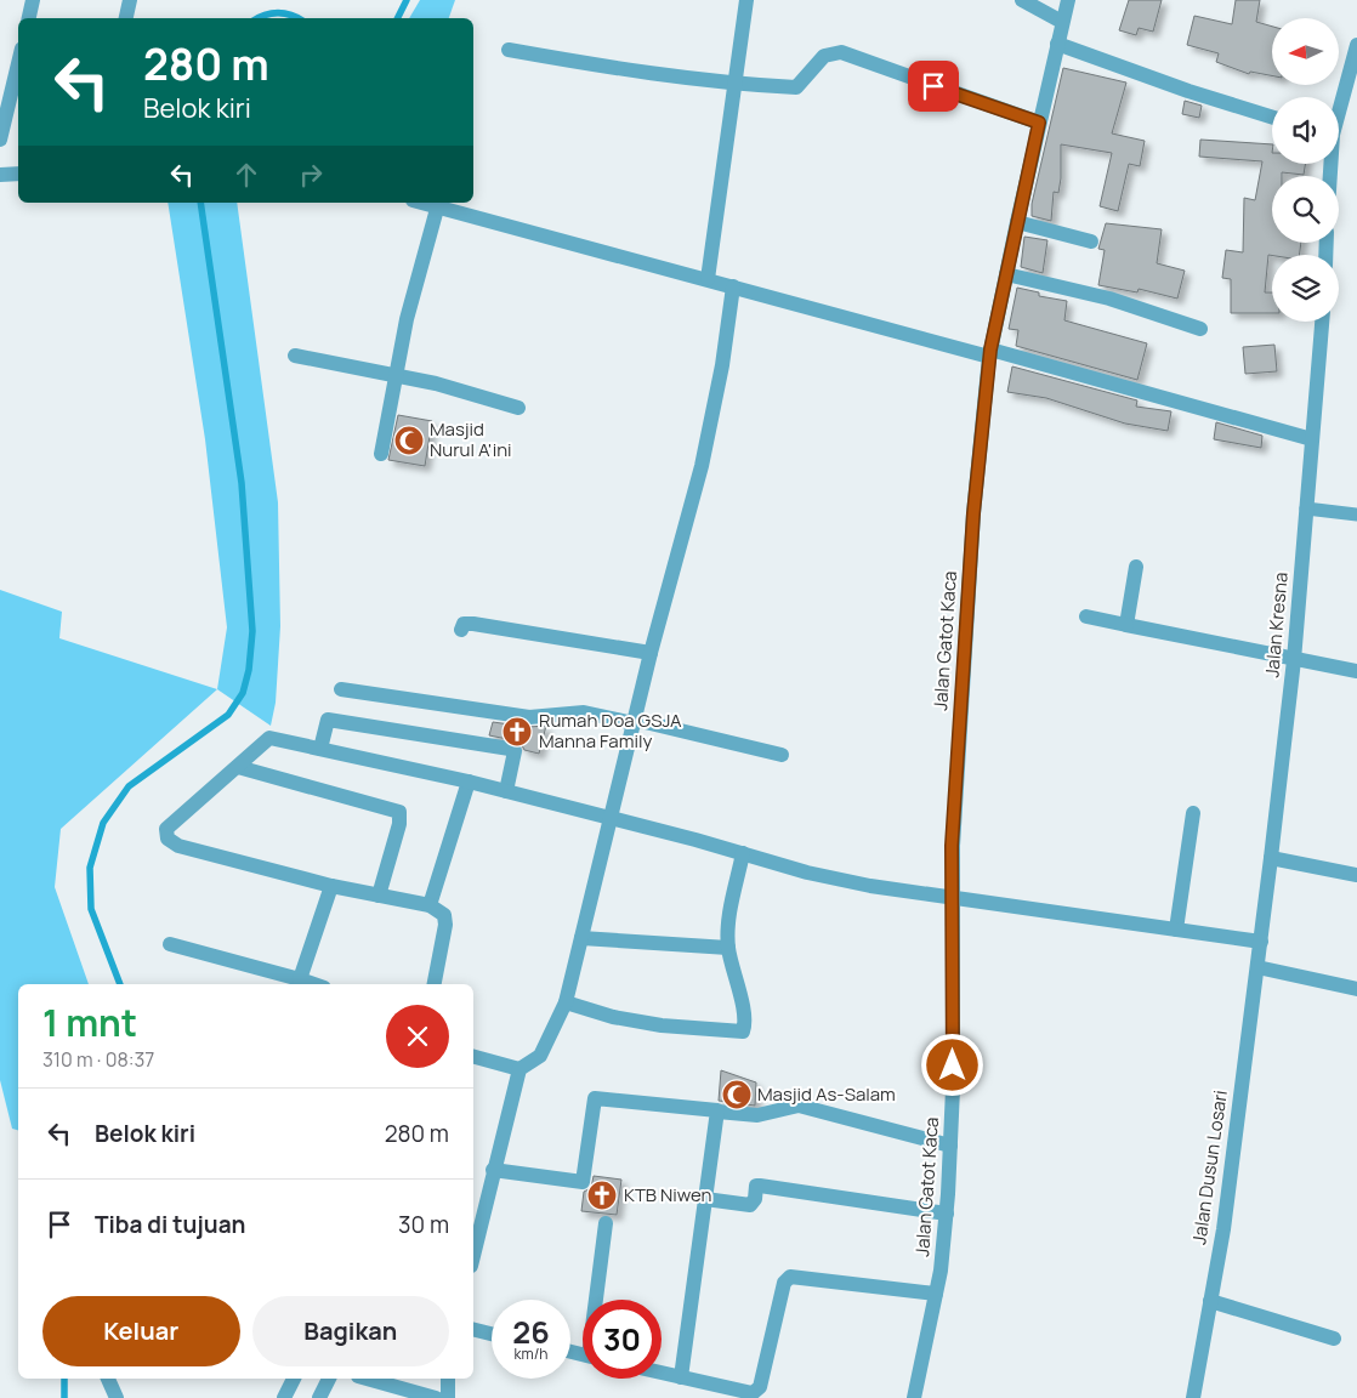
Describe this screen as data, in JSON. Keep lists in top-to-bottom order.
{
  "streets": {
    "street": ["Jalan Kresna", "Jalan Gatot Kaca", "Jalan Dusun Losari"]
  },
  "crossings": [
    ["Jalan Kresna", "Jalan Dusun Losari"]
  ],
  "places": {
    "mosque": ["Masjid Nurul A'ini", "Masjid As-Salam"],
    "church": ["Rumah Doa GSJA Manna Family", "KTB Niwen"]
  },
  "north": "left",
  "page": {
    "turn": ["280 m", "Belok kiri"],
    "heading": ["1 mnt", "310 m · 08:37"],
    "list": [
      {
        "name": "Belok kiri",
        "value": "280 m"
      },
      {
        "name": "Tiba di tujuan",
        "value": "30 m"
      }
    ],
    "buttons": ["Keluar", "Bagikan"],
    "speed": "26 km/h",
    "limit": "30"
  }
}
